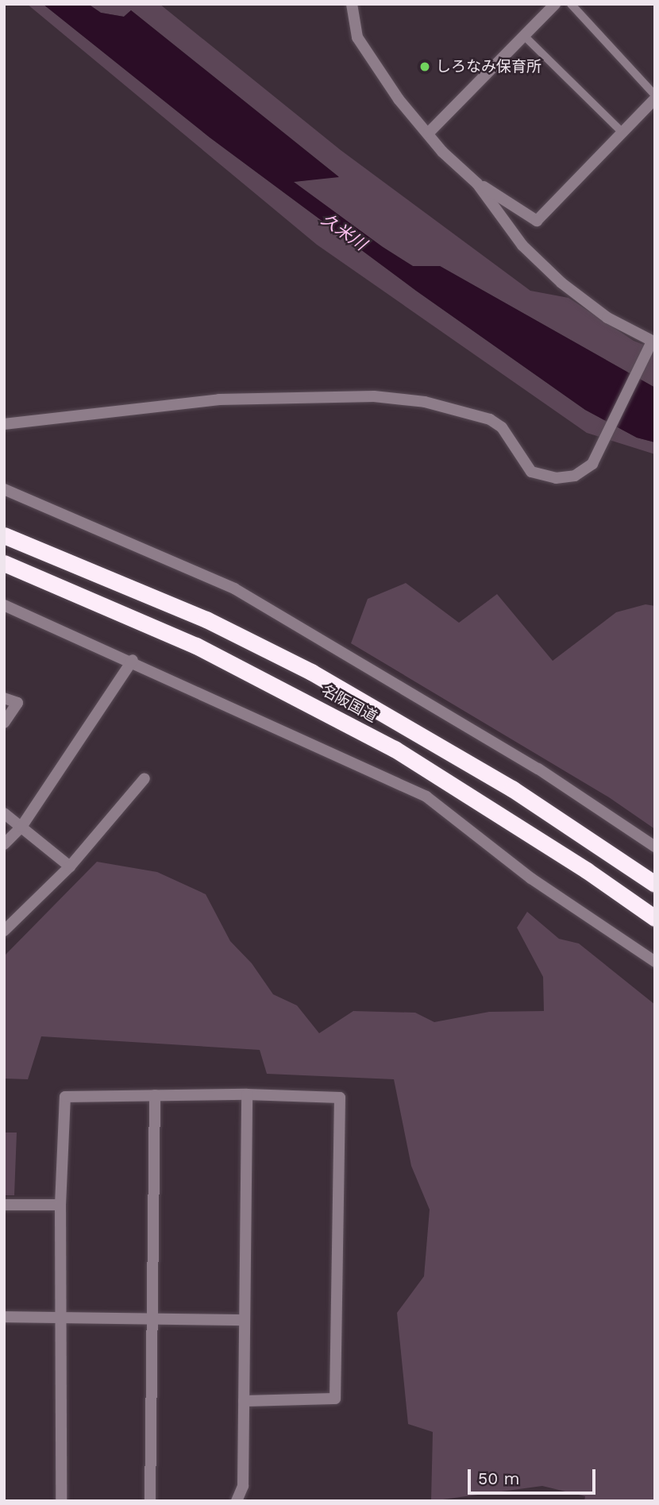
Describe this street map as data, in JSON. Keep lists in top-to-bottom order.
{
  "streets": {
    "highway": ["名阪国道"]
  },
  "water": ["久米川"],
  "places": ["しろなみ保育所"],
  "scale_bar": "50 m"
}
